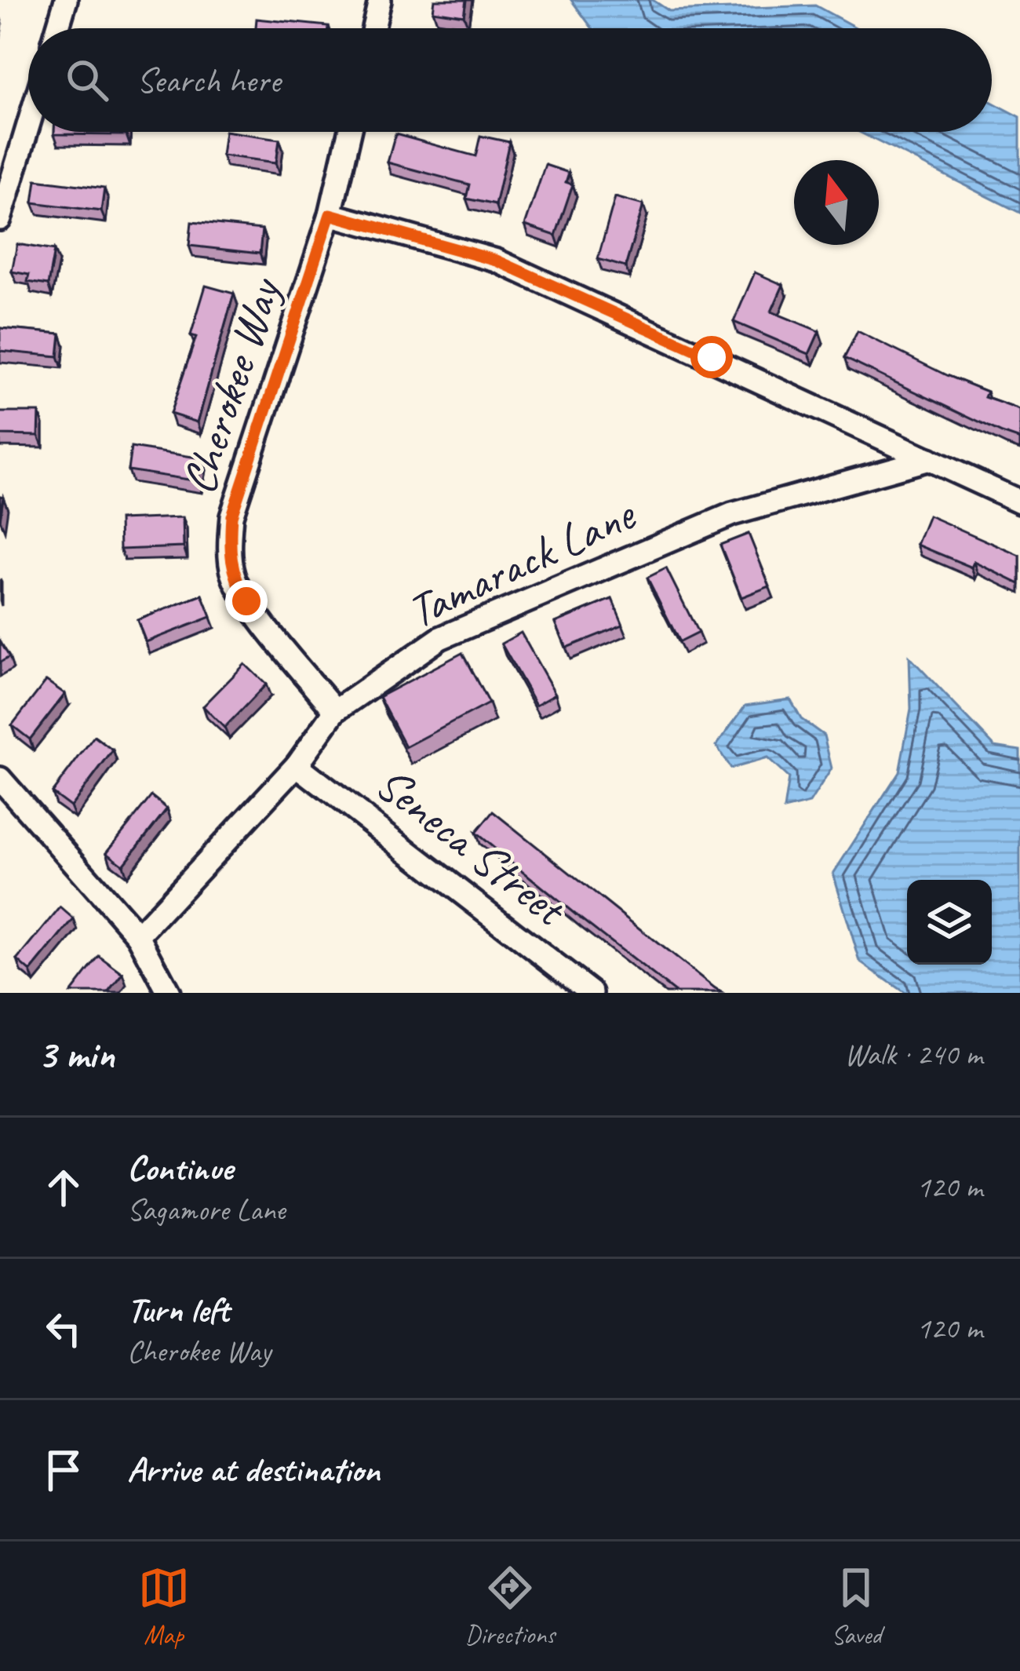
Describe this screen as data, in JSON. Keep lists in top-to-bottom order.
{
  "streets": {
    "street": ["Cherokee Way", "Tamarack Lane", "Seneca Street"]
  },
  "crossings": [
    ["Cherokee Way", "Tamarack Lane"],
    ["Tamarack Lane", "Seneca Street"]
  ],
  "north": "top",
  "page": {
    "search": "Search here",
    "heading": ["3 min", "Walk · 240 m"],
    "list": [
      ["Continue", "Sagamore Lane", "120 m"],
      ["Turn left", "Cherokee Way", "120 m"],
      "Arrive at destination"
    ],
    "nav": ["Map", "Directions", "Saved"]
  }
}
